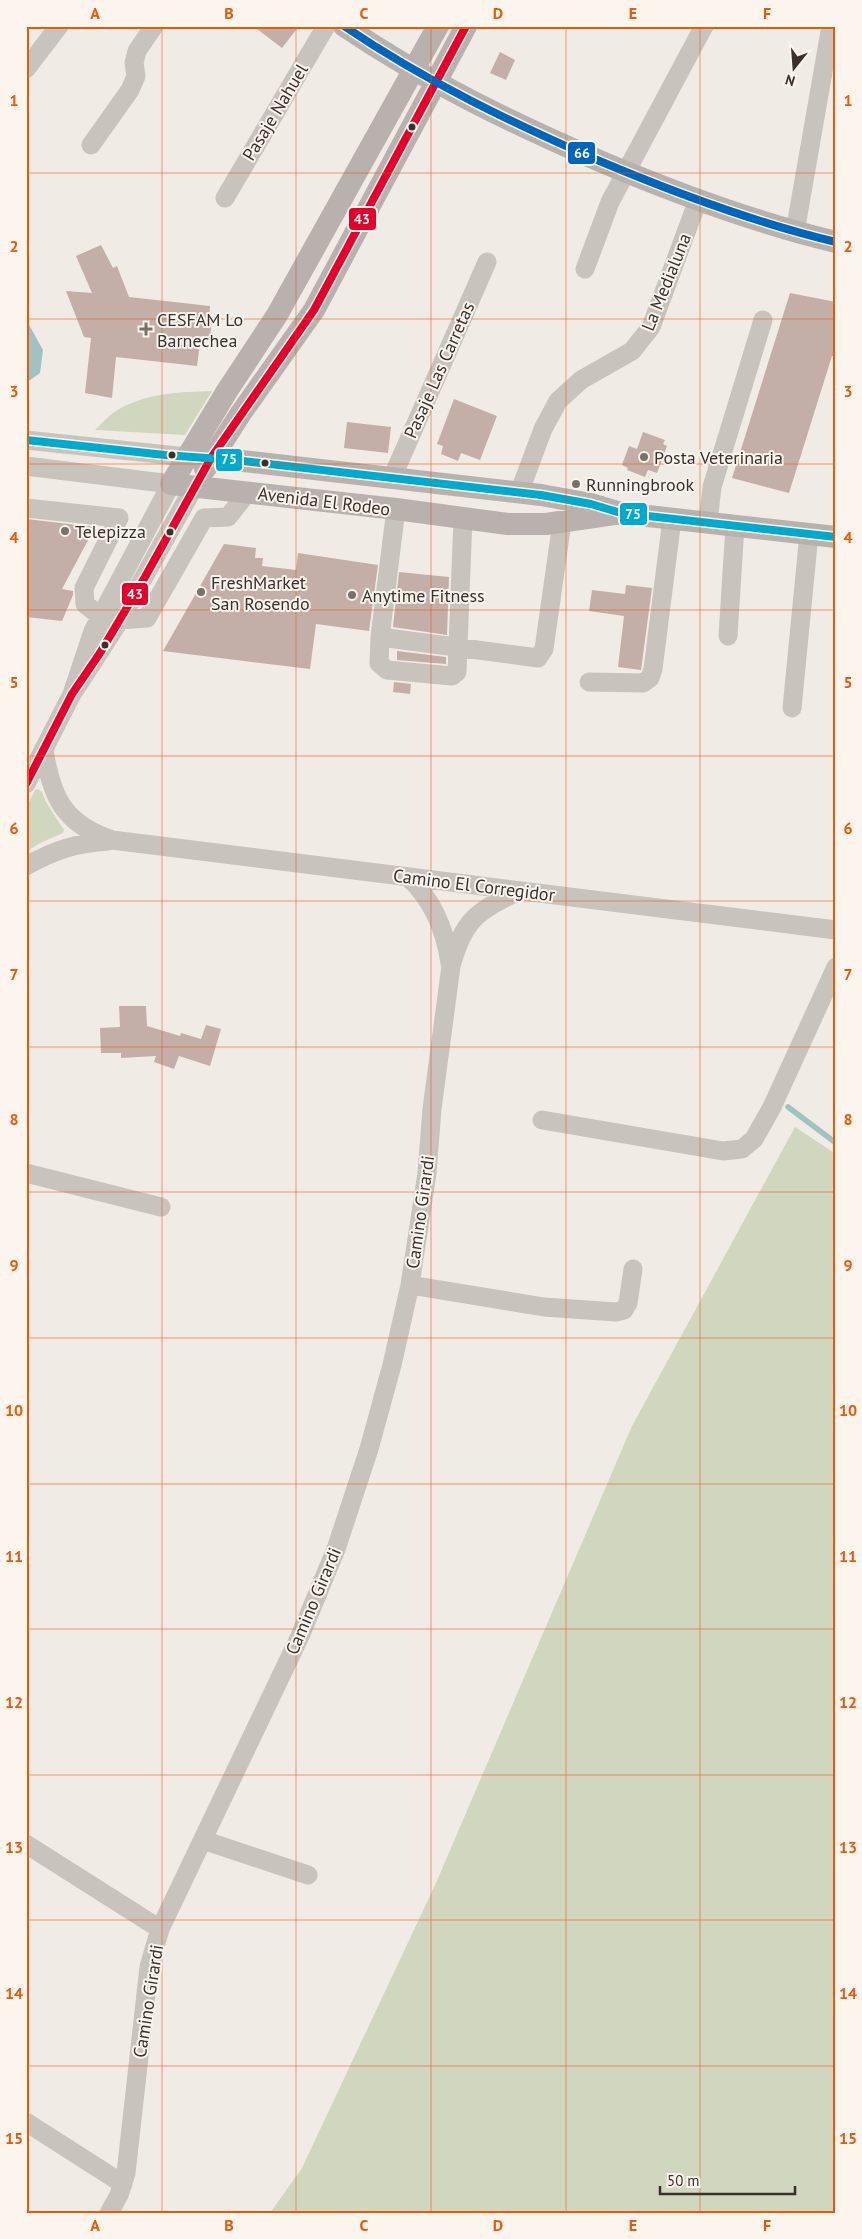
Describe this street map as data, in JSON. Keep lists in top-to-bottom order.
{
  "streets": {
    "main road": ["Avenida El Rodeo"],
    "street": [
      "Pasaje Nahuel",
      "La Medialuna",
      "Pasaje Las Carretas",
      "Camino El Corregidor",
      "Camino Girardi"
    ]
  },
  "crossings": [
    ["La Medialuna", "Avenida El Rodeo"],
    ["Pasaje Las Carretas", "Avenida El Rodeo"],
    ["Camino El Corregidor", "Camino Girardi"]
  ],
  "places": {
    "health": ["CESFAM Lo Barnechea"],
    "other": [
      "Posta Veterinaria",
      "Runningbrook",
      "Telepizza",
      "FreshMarket San Rosendo",
      "Anytime Fitness"
    ]
  },
  "lines": ["transit line 43", "transit line 66", "transit line 75"],
  "scale_bar": "50 m",
  "north": "bottom",
  "grid": {
    "columns": [
      "A",
      "B",
      "C",
      "D",
      "E",
      "F"
    ],
    "rows": [
      "1",
      "2",
      "3",
      "4",
      "5",
      "6",
      "7",
      "8",
      "9",
      "10",
      "11",
      "12",
      "13",
      "14",
      "15"
    ]
  }
}
